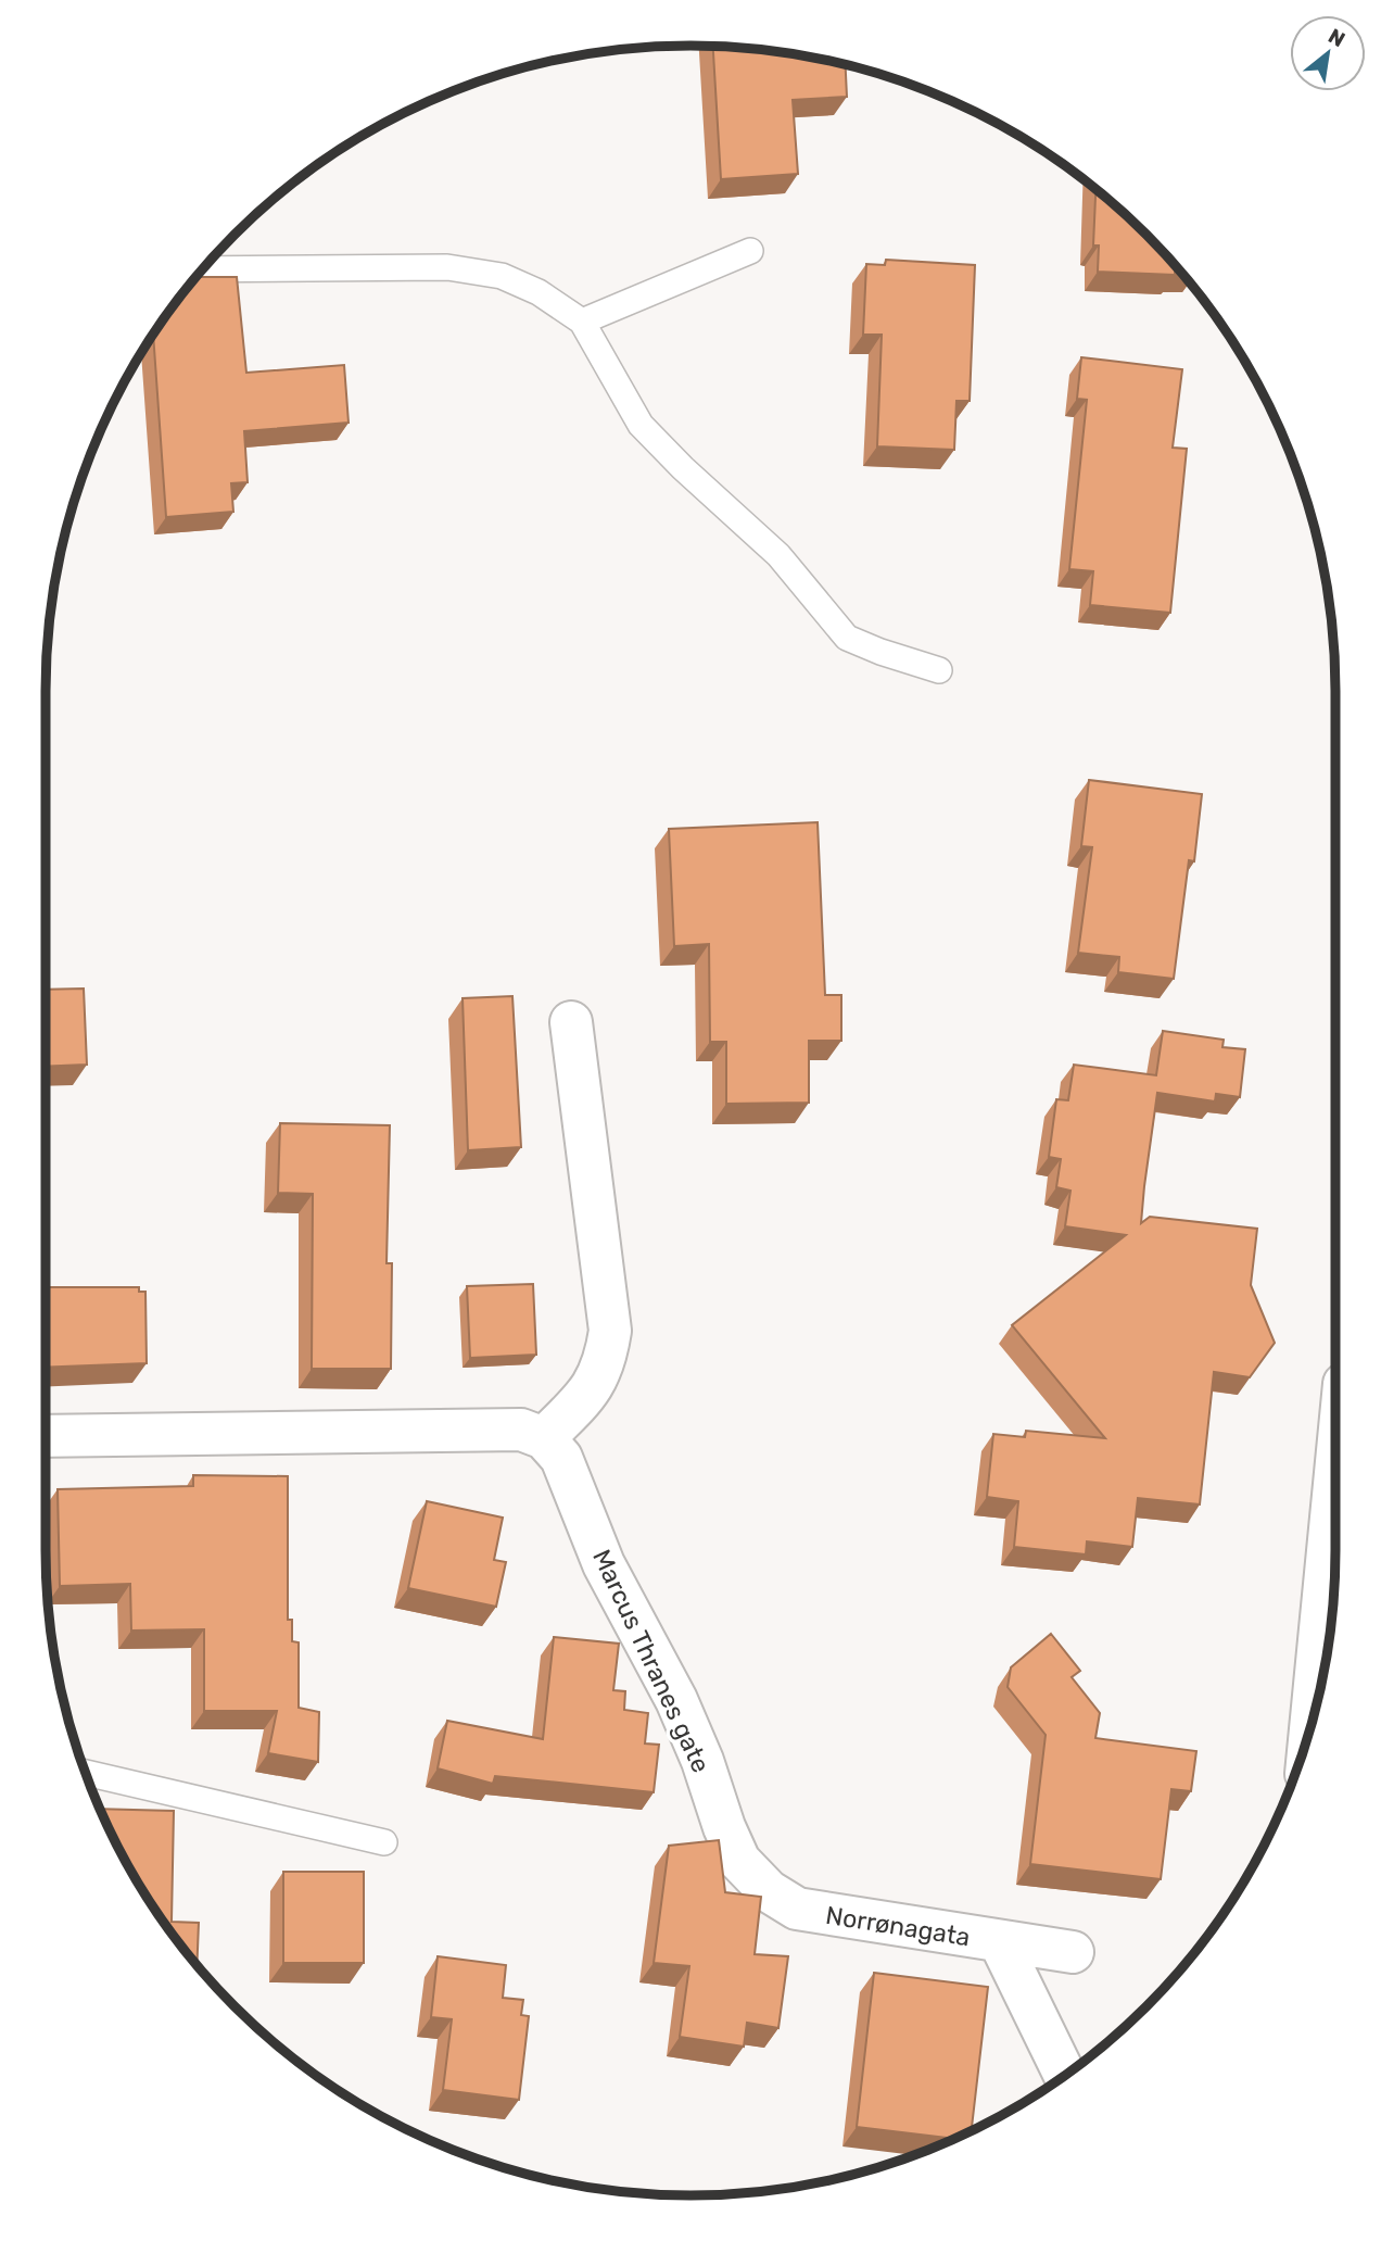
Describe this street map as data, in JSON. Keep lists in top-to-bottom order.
{
  "streets": {
    "street": ["Marcus Thranes gate", "Norrønagata"]
  },
  "crossings": [
    ["Marcus Thranes gate", "Norrønagata"]
  ],
  "north": "top right"
}
